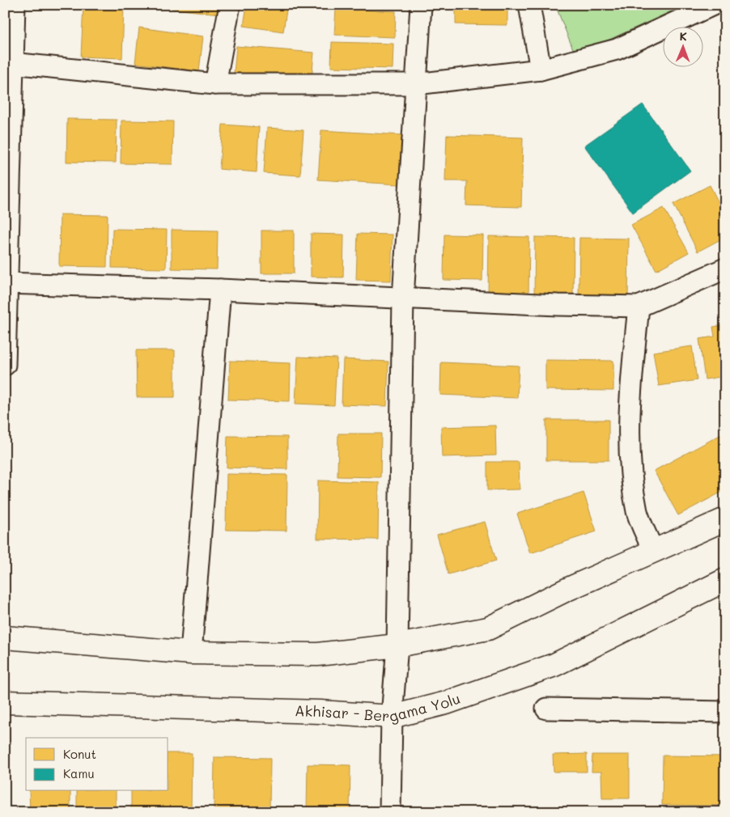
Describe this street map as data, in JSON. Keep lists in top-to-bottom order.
{
  "streets": {
    "main road": ["Akhisar - Bergama Yolu"]
  },
  "legend": ["Konut", "Kamu"],
  "north": "top"
}
